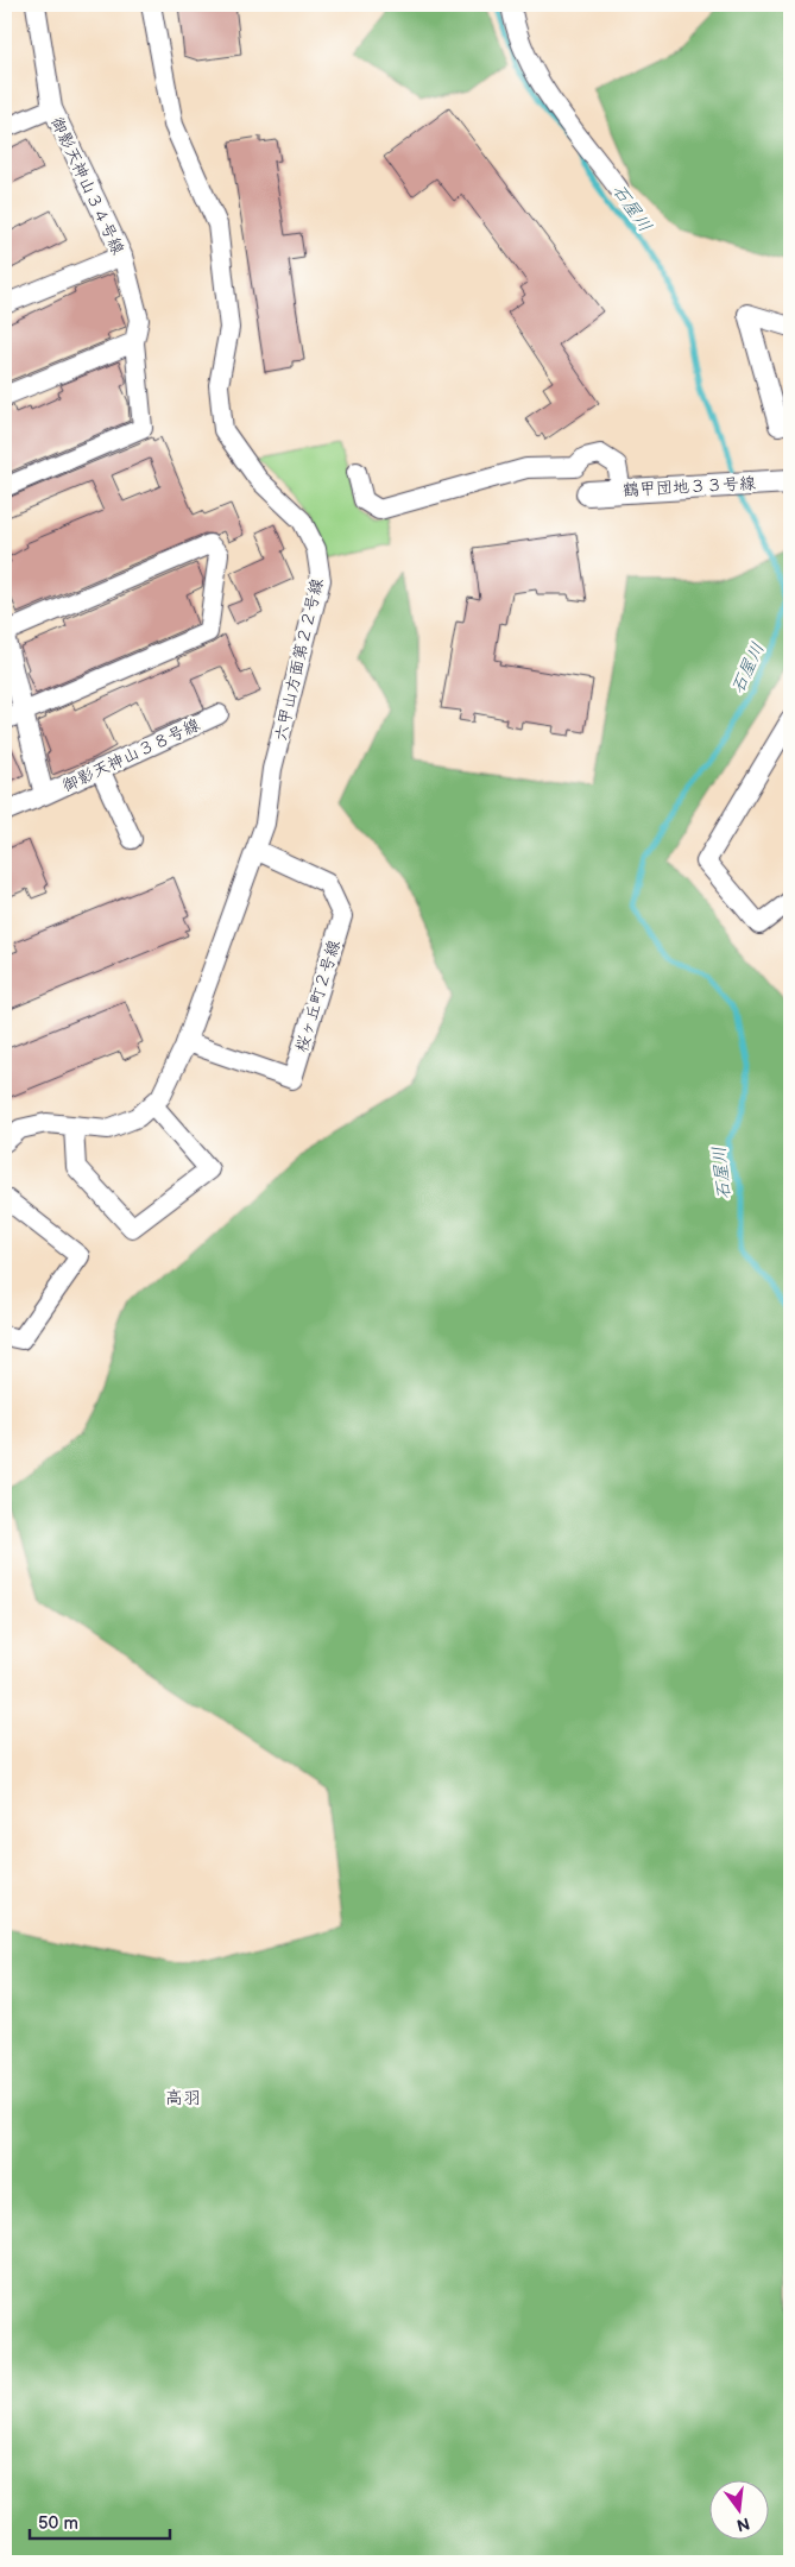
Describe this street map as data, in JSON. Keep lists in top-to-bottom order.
{
  "streets": {
    "street": [
      "御影天神山３４号線",
      "鶴甲団地３３号線",
      "六甲山方面第２２号線",
      "御影天神山３８号線",
      "桜ヶ丘町２号線"
    ]
  },
  "crossings": [
    ["六甲山方面第２２号線", "桜ヶ丘町２号線"]
  ],
  "districts": ["高羽"],
  "water": ["石屋川"],
  "scale_bar": "50 m",
  "north": "bottom"
}
